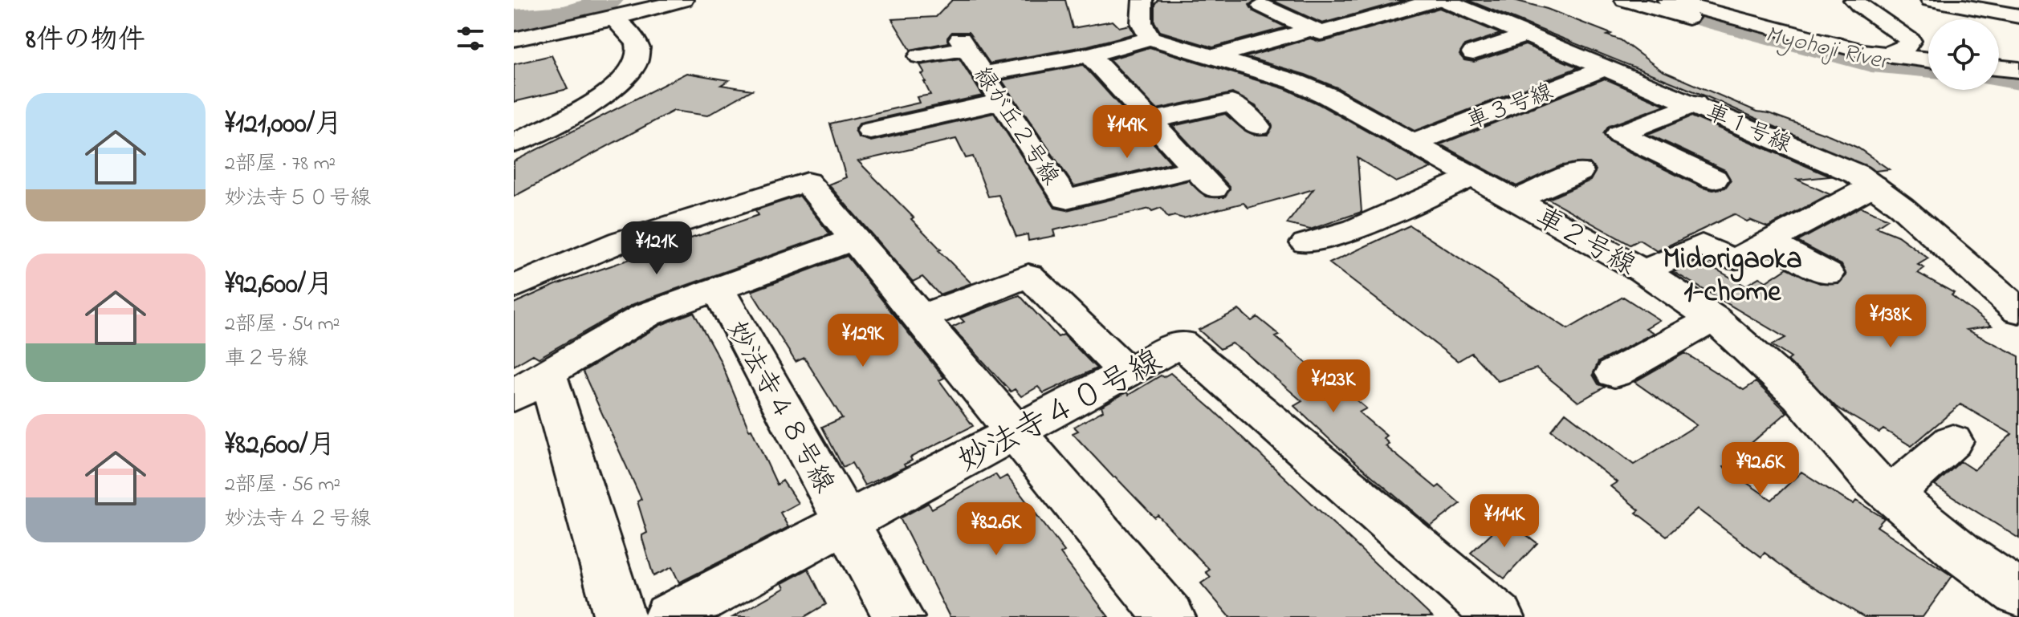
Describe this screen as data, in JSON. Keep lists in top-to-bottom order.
{
  "streets": {
    "street": [
      "車３号線",
      "緑が丘２号線",
      "車１号線",
      "車２号線",
      "妙法寺４８号線",
      "妙法寺４０号線"
    ]
  },
  "crossings": [
    ["車３号線", "車１号線"],
    ["車３号線", "車２号線"],
    ["妙法寺４８号線", "妙法寺４０号線"]
  ],
  "districts": ["Midorigaoka 1-chome"],
  "water": ["Myohoji River"],
  "page": {
    "heading": "8件の物件",
    "list": [
      {
        "name": "¥121,000/月",
        "note": "2部屋 · 78 m² · 妙法寺５０号線"
      },
      {
        "name": "¥92,600/月",
        "note": "2部屋 · 54 m² · 車２号線"
      },
      {
        "name": "¥82,600/月",
        "note": "2部屋 · 56 m² · 妙法寺４２号線"
      }
    ],
    "price": [
      "¥149K",
      "¥121K",
      "¥138K",
      "¥129K",
      "¥123K",
      "¥92.6K",
      "¥114K",
      "¥82.6K"
    ]
  }
}
